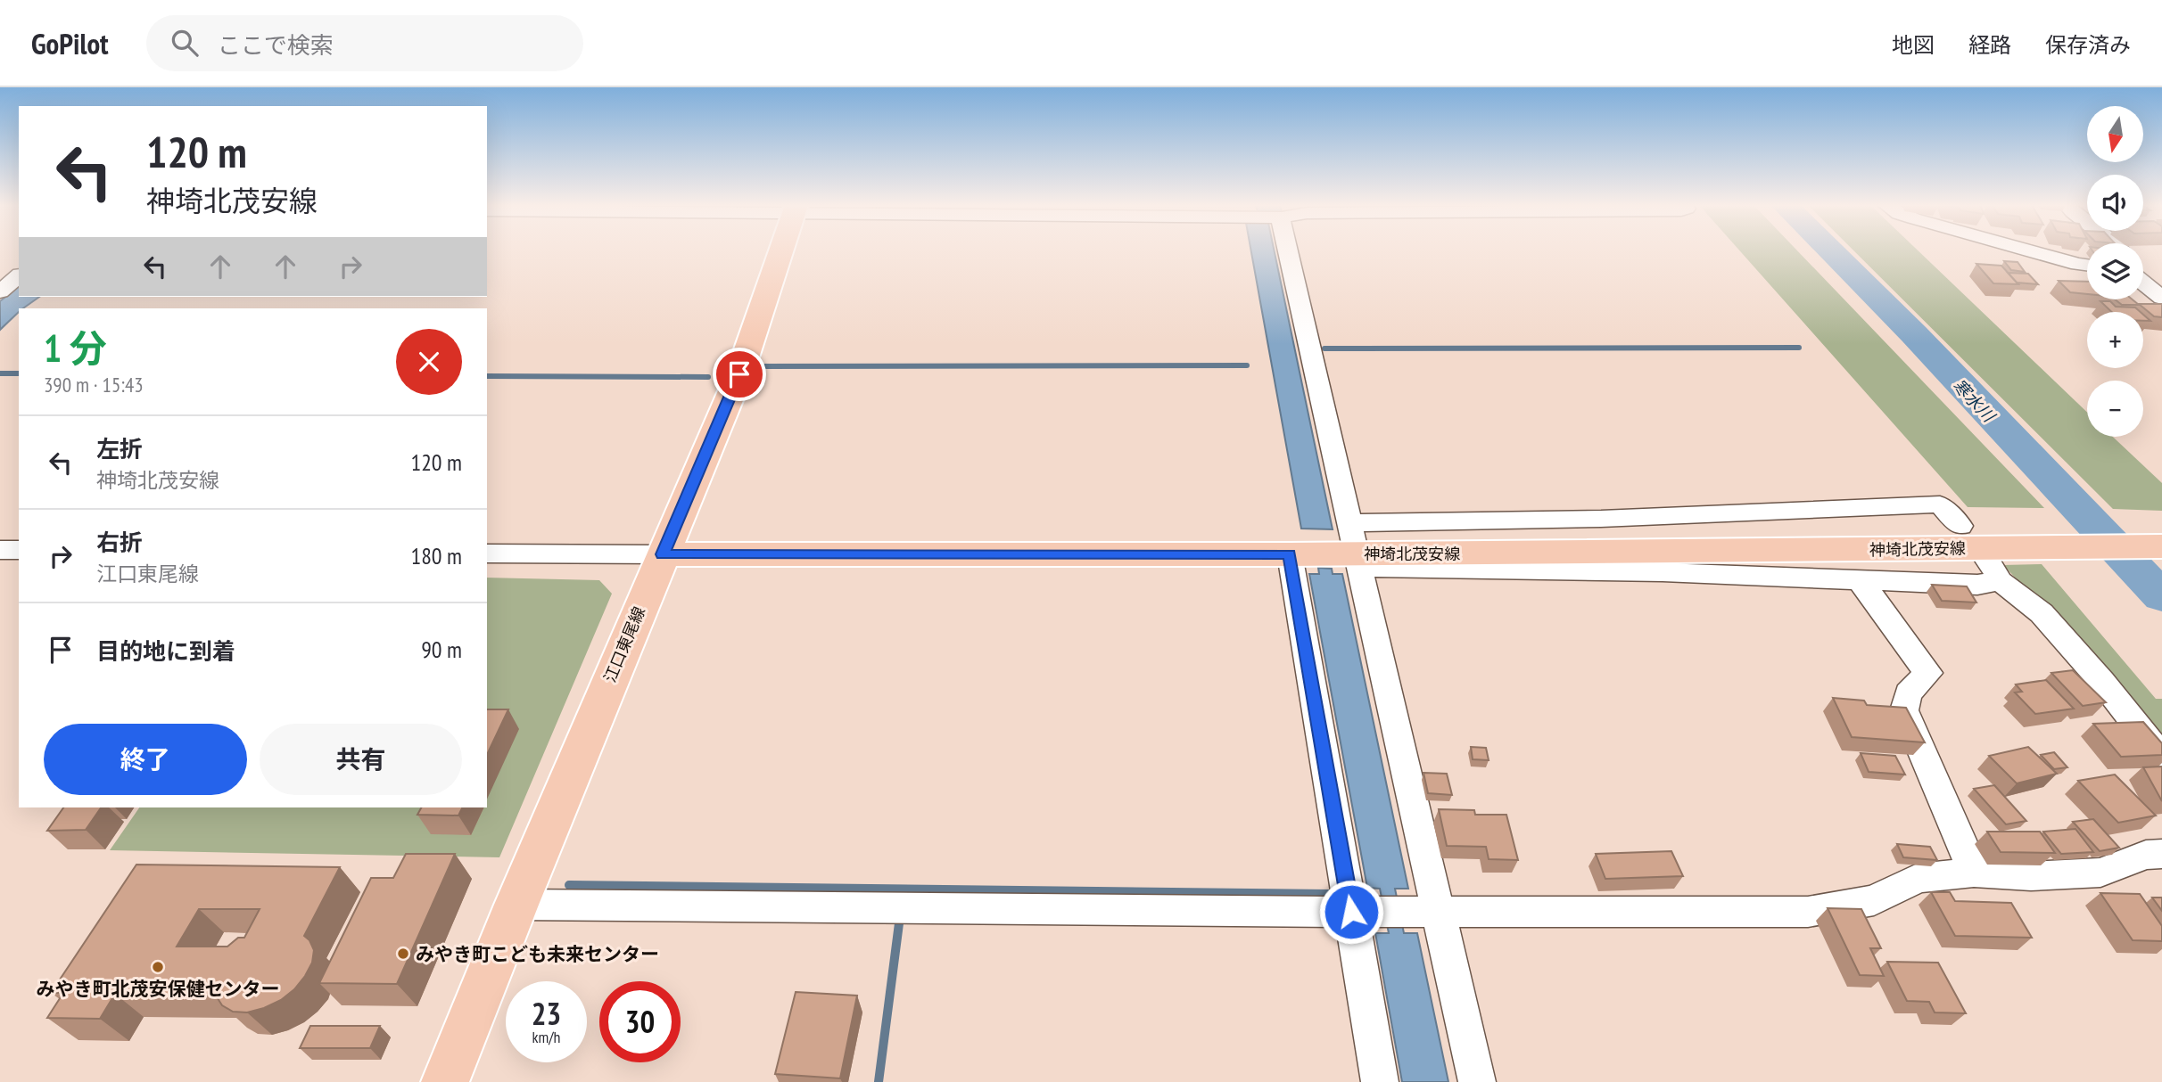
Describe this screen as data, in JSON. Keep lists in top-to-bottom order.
{
  "streets": {
    "main road": ["神埼北茂安線", "江口東尾線"]
  },
  "crossings": [
    ["神埼北茂安線", "江口東尾線"]
  ],
  "water": ["寒水川"],
  "places": ["みやき町こども未来センター", "みやき町北茂安保健センター"],
  "north": "bottom",
  "page": {
    "header": "GoPilot",
    "search": "ここで検索",
    "nav": ["地図", "経路", "保存済み"],
    "map_buttons": ["+", "−"],
    "turn": ["120 m", "神埼北茂安線"],
    "heading": ["1 分", "390 m · 15:43"],
    "list": [
      {
        "name": "左折",
        "note": "神埼北茂安線",
        "value": "120 m"
      },
      {
        "name": "右折",
        "note": "江口東尾線",
        "value": "180 m"
      },
      {
        "name": "目的地に到着",
        "value": "90 m"
      }
    ],
    "buttons": ["終了", "共有"],
    "speed": "23 km/h",
    "limit": "30"
  }
}
